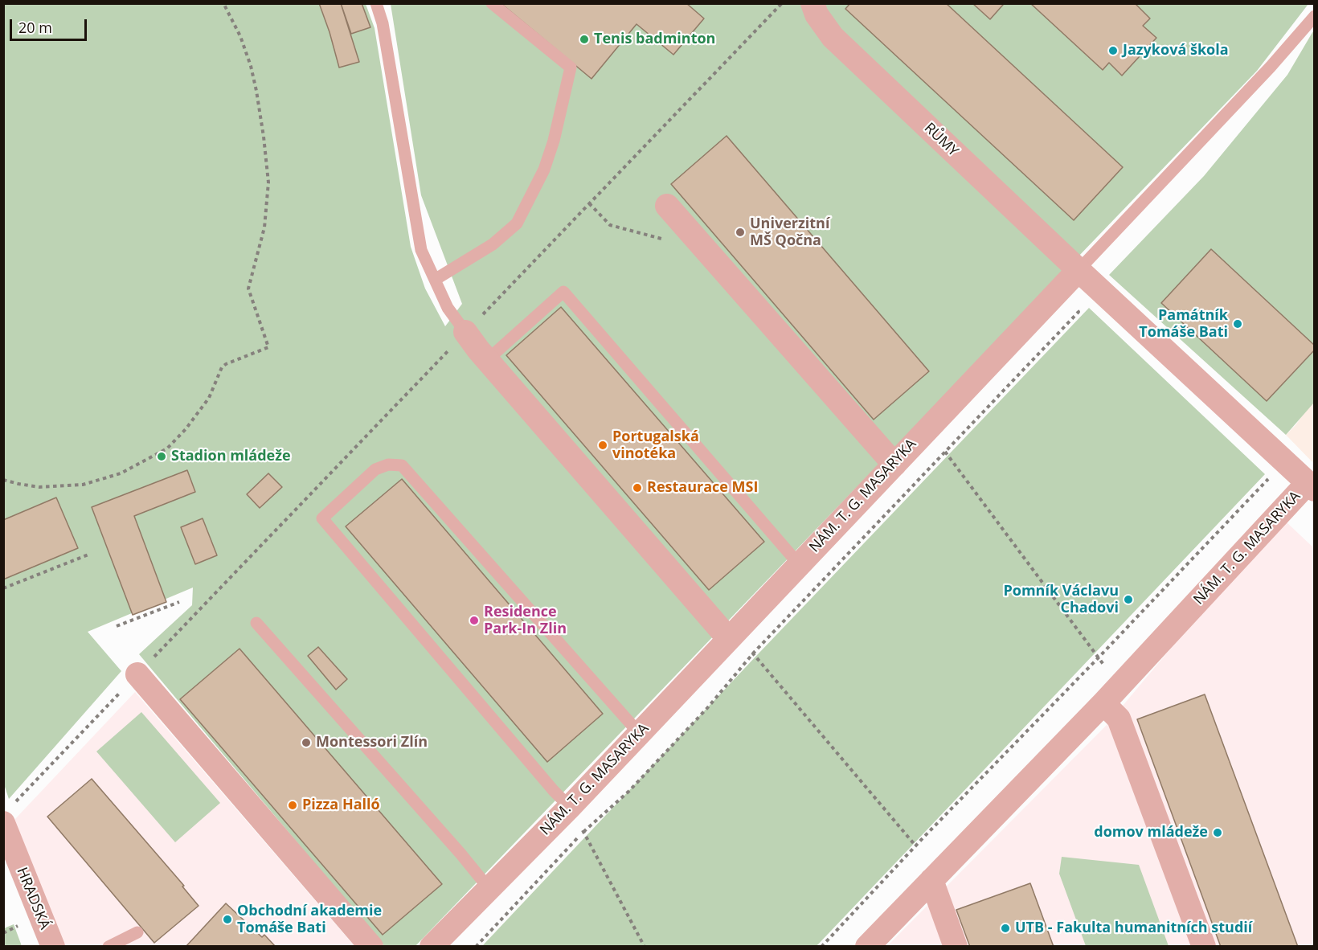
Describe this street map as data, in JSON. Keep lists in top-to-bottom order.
{
  "streets": {
    "street": ["RŮMY", "NÁM. T. G. MASARYKA", "HRADSKÁ"]
  },
  "crossings": [
    ["RŮMY", "NÁM. T. G. MASARYKA"]
  ],
  "places": [
    "Tenis badminton",
    "Jazyková škola",
    "Univerzitní MŠ Qočna",
    "Památník Tomáše Bati",
    "Portugalská vinotéka",
    "Stadion mládeže",
    "Restaurace MSI",
    "Pomník Václavu Chadovi",
    "Residence Park-In Zlin",
    "Montessori Zlín",
    "Pizza Halló",
    "domov mládeže",
    "Obchodní akademie Tomáše Bati",
    "UTB - Fakulta humanitních studií"
  ],
  "scale_bar": "20 m"
}
